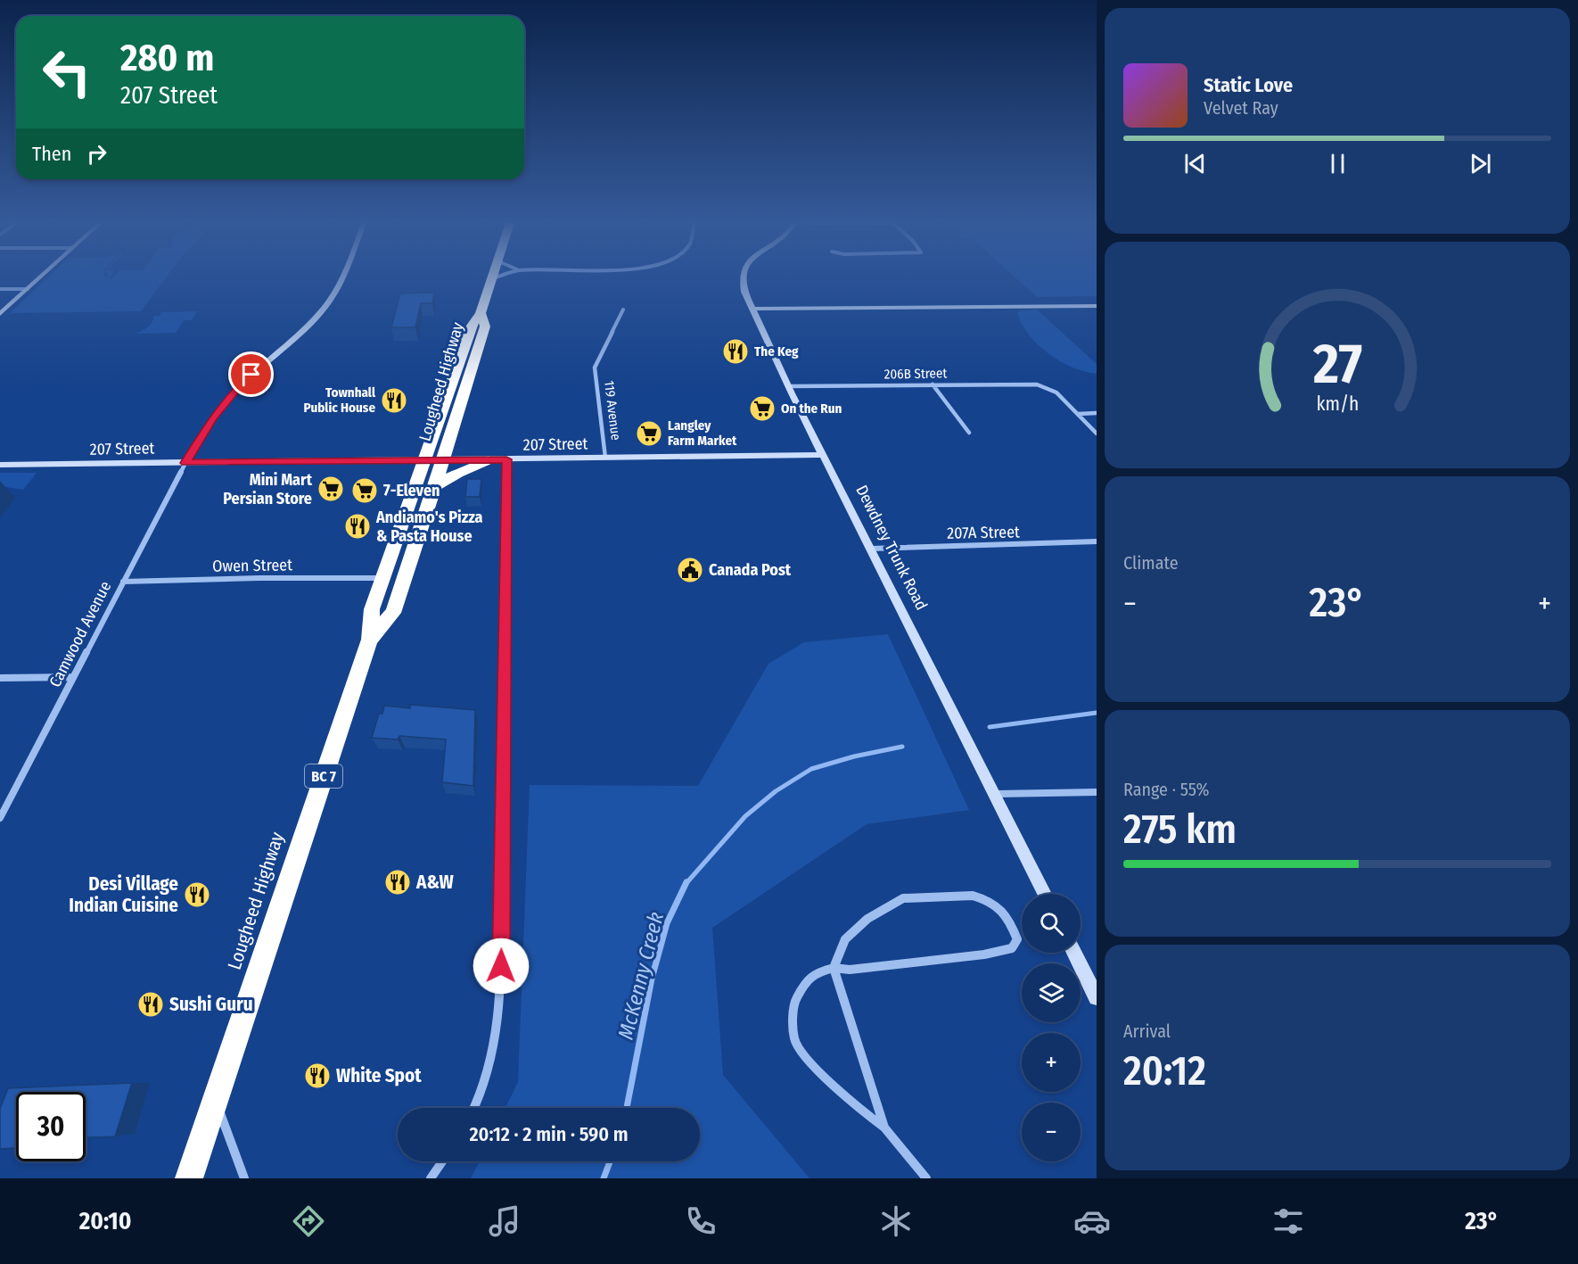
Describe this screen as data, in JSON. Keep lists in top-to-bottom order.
{
  "streets": {
    "highway": ["Lougheed Highway", "BC 7"],
    "street": [
      "206B Street",
      "119 Avenue",
      "207 Street",
      "207A Street",
      "Dewdney Trunk Road",
      "Owen Street",
      "Camwood Avenue"
    ]
  },
  "crossings": [
    ["206B Street", "Dewdney Trunk Road"],
    ["Lougheed Highway", "207 Street"],
    ["Lougheed Highway", "Owen Street"],
    ["119 Avenue", "207 Street"],
    ["207 Street", "Dewdney Trunk Road"],
    ["207 Street", "Camwood Avenue"],
    ["207A Street", "Dewdney Trunk Road"],
    ["Owen Street", "Camwood Avenue"]
  ],
  "water": ["McKenny Creek"],
  "places": {
    "restaurant": [
      "The Keg",
      "Townhall Public House",
      "Andiamo's Pizza & Pasta House",
      "A&W",
      "Desi Village Indian Cuisine",
      "Sushi Guru",
      "White Spot"
    ],
    "supermarket": [
      "On the Run",
      "Langley Farm Market",
      "Mini Mart Persian Store",
      "7-Eleven"
    ],
    "public building": ["Canada Post"]
  },
  "page": {
    "turn": ["280 m", "207 Street"],
    "song": ["Static Love", "Velvet Ray"],
    "then": "Then",
    "tile": [
      "Climate",
      ["Range · 55%", "275 km"],
      ["Arrival", "20:12"]
    ],
    "heat": ["−", "23°", "+"],
    "map_buttons": ["+", "−"],
    "limit": "30",
    "trip": "20:12 · 2 min · 590 m",
    "tabs": ["20:10", "23°"],
    "gauge": ["27", "km/h"]
  }
}
